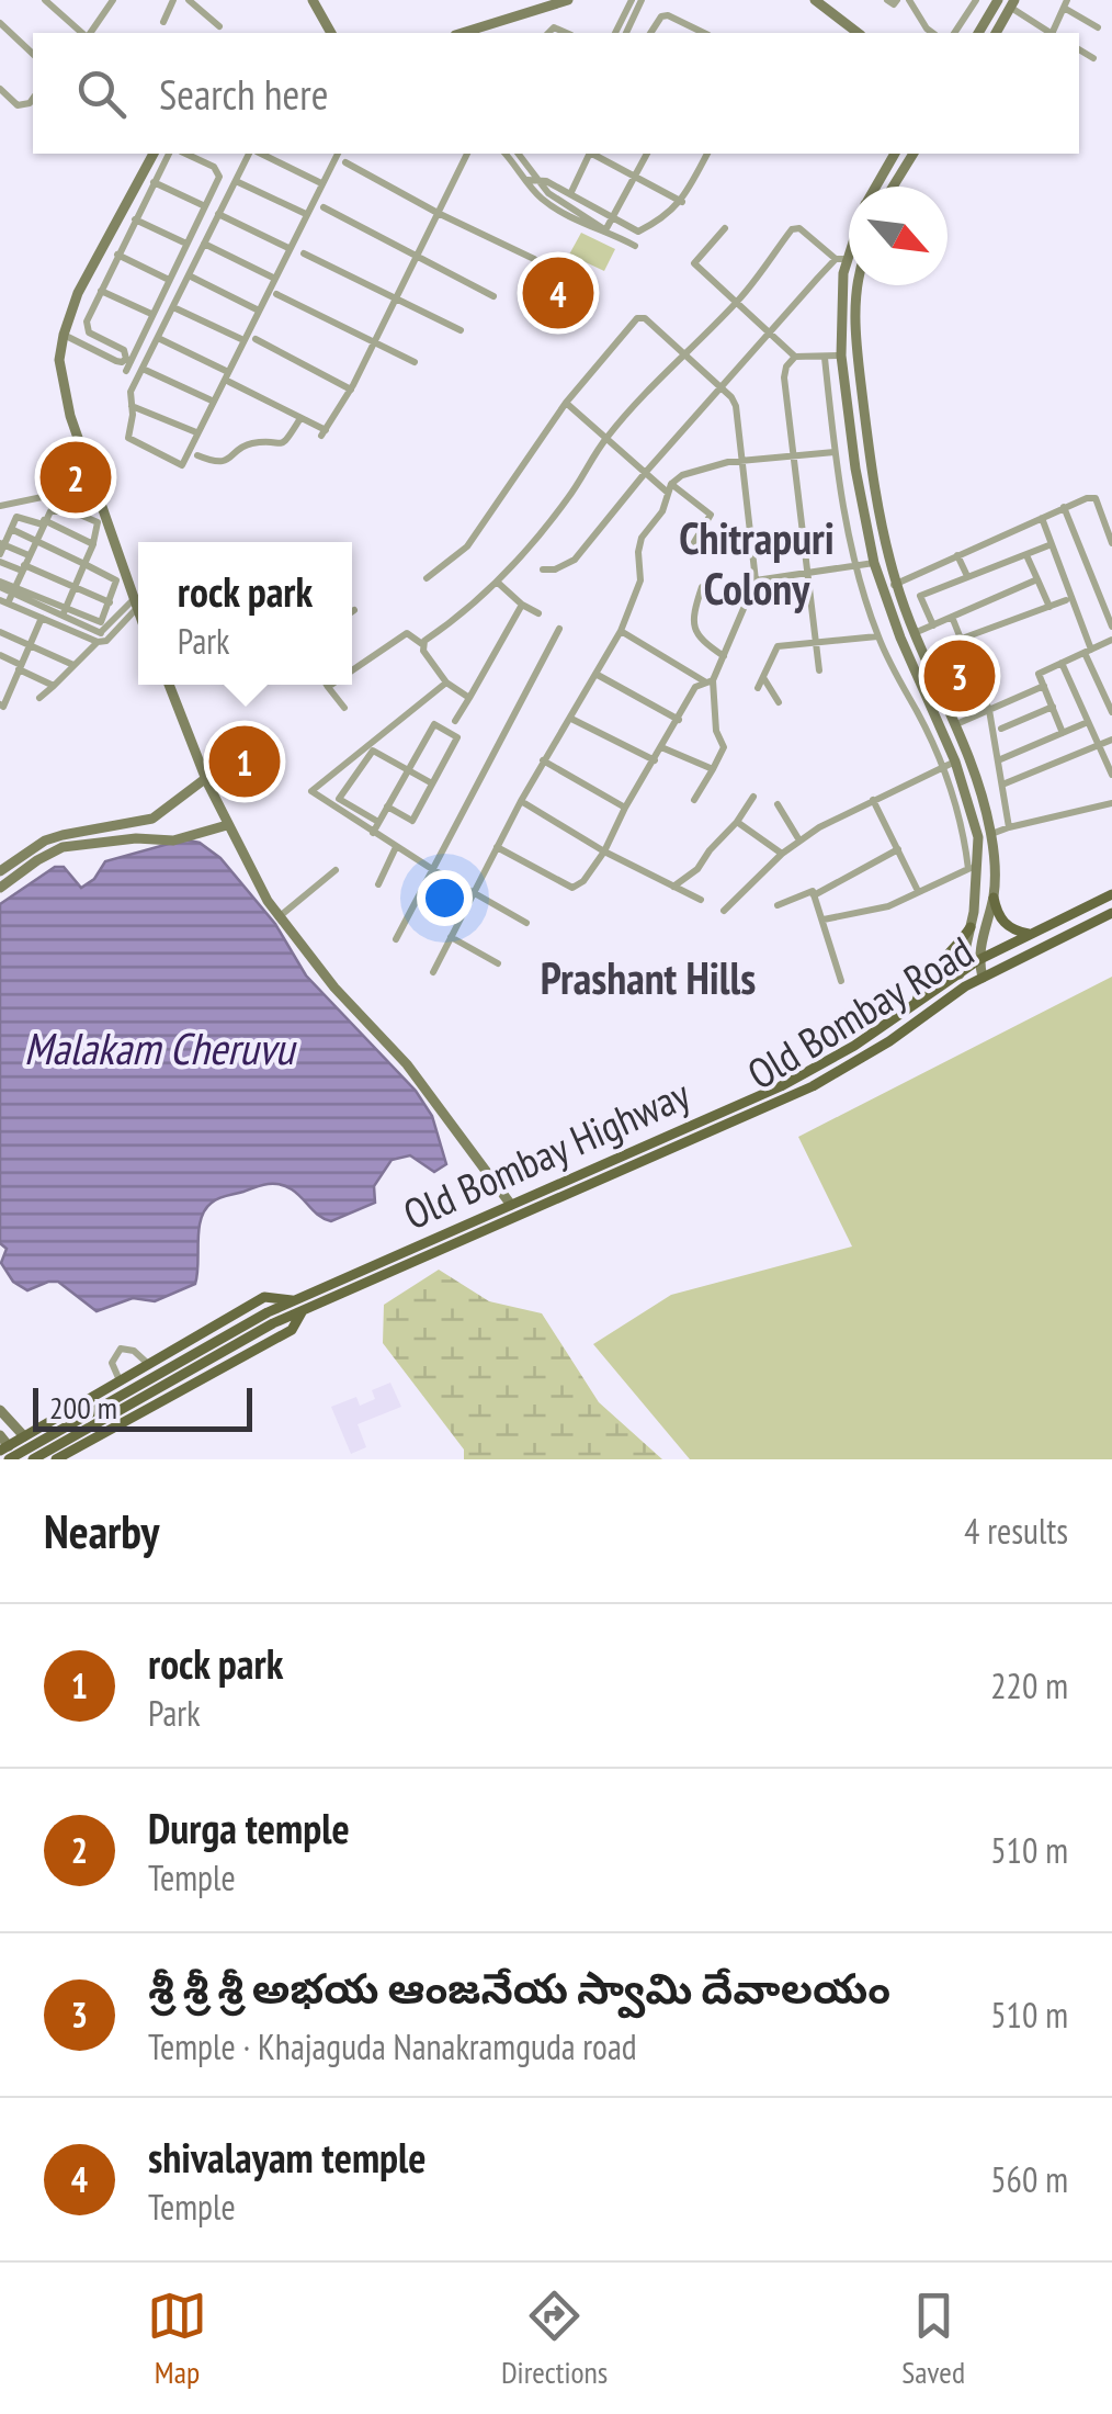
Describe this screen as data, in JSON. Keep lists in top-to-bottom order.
{
  "streets": {
    "main road": ["Old Bombay Road", "Old Bombay Highway"]
  },
  "districts": ["Chitrapuri Colony", "Prashant Hills"],
  "water": ["Malakam Cheruvu"],
  "scale_bar": "200 m",
  "north": "bottom right",
  "page": {
    "search": "Search here",
    "pins": [
      "4",
      "2",
      "3",
      "1"
    ],
    "popup": ["rock park", "Park"],
    "scale": "200 m",
    "heading": ["Nearby", "4 results"],
    "list": [
      {
        "mark": "1",
        "name": "rock park",
        "note": "Park",
        "value": "220 m"
      },
      {
        "mark": "2",
        "name": "Durga temple",
        "note": "Temple",
        "value": "510 m"
      },
      {
        "mark": "3",
        "name": "శ్రీ శ్రీ శ్రీ అభయ ఆంజనేయ స్వామి దేవాలయం",
        "note": "Temple · Khajaguda Nanakramguda road",
        "value": "510 m"
      },
      {
        "mark": "4",
        "name": "shivalayam temple",
        "note": "Temple",
        "value": "560 m"
      }
    ],
    "nav": ["Map", "Directions", "Saved"]
  }
}
